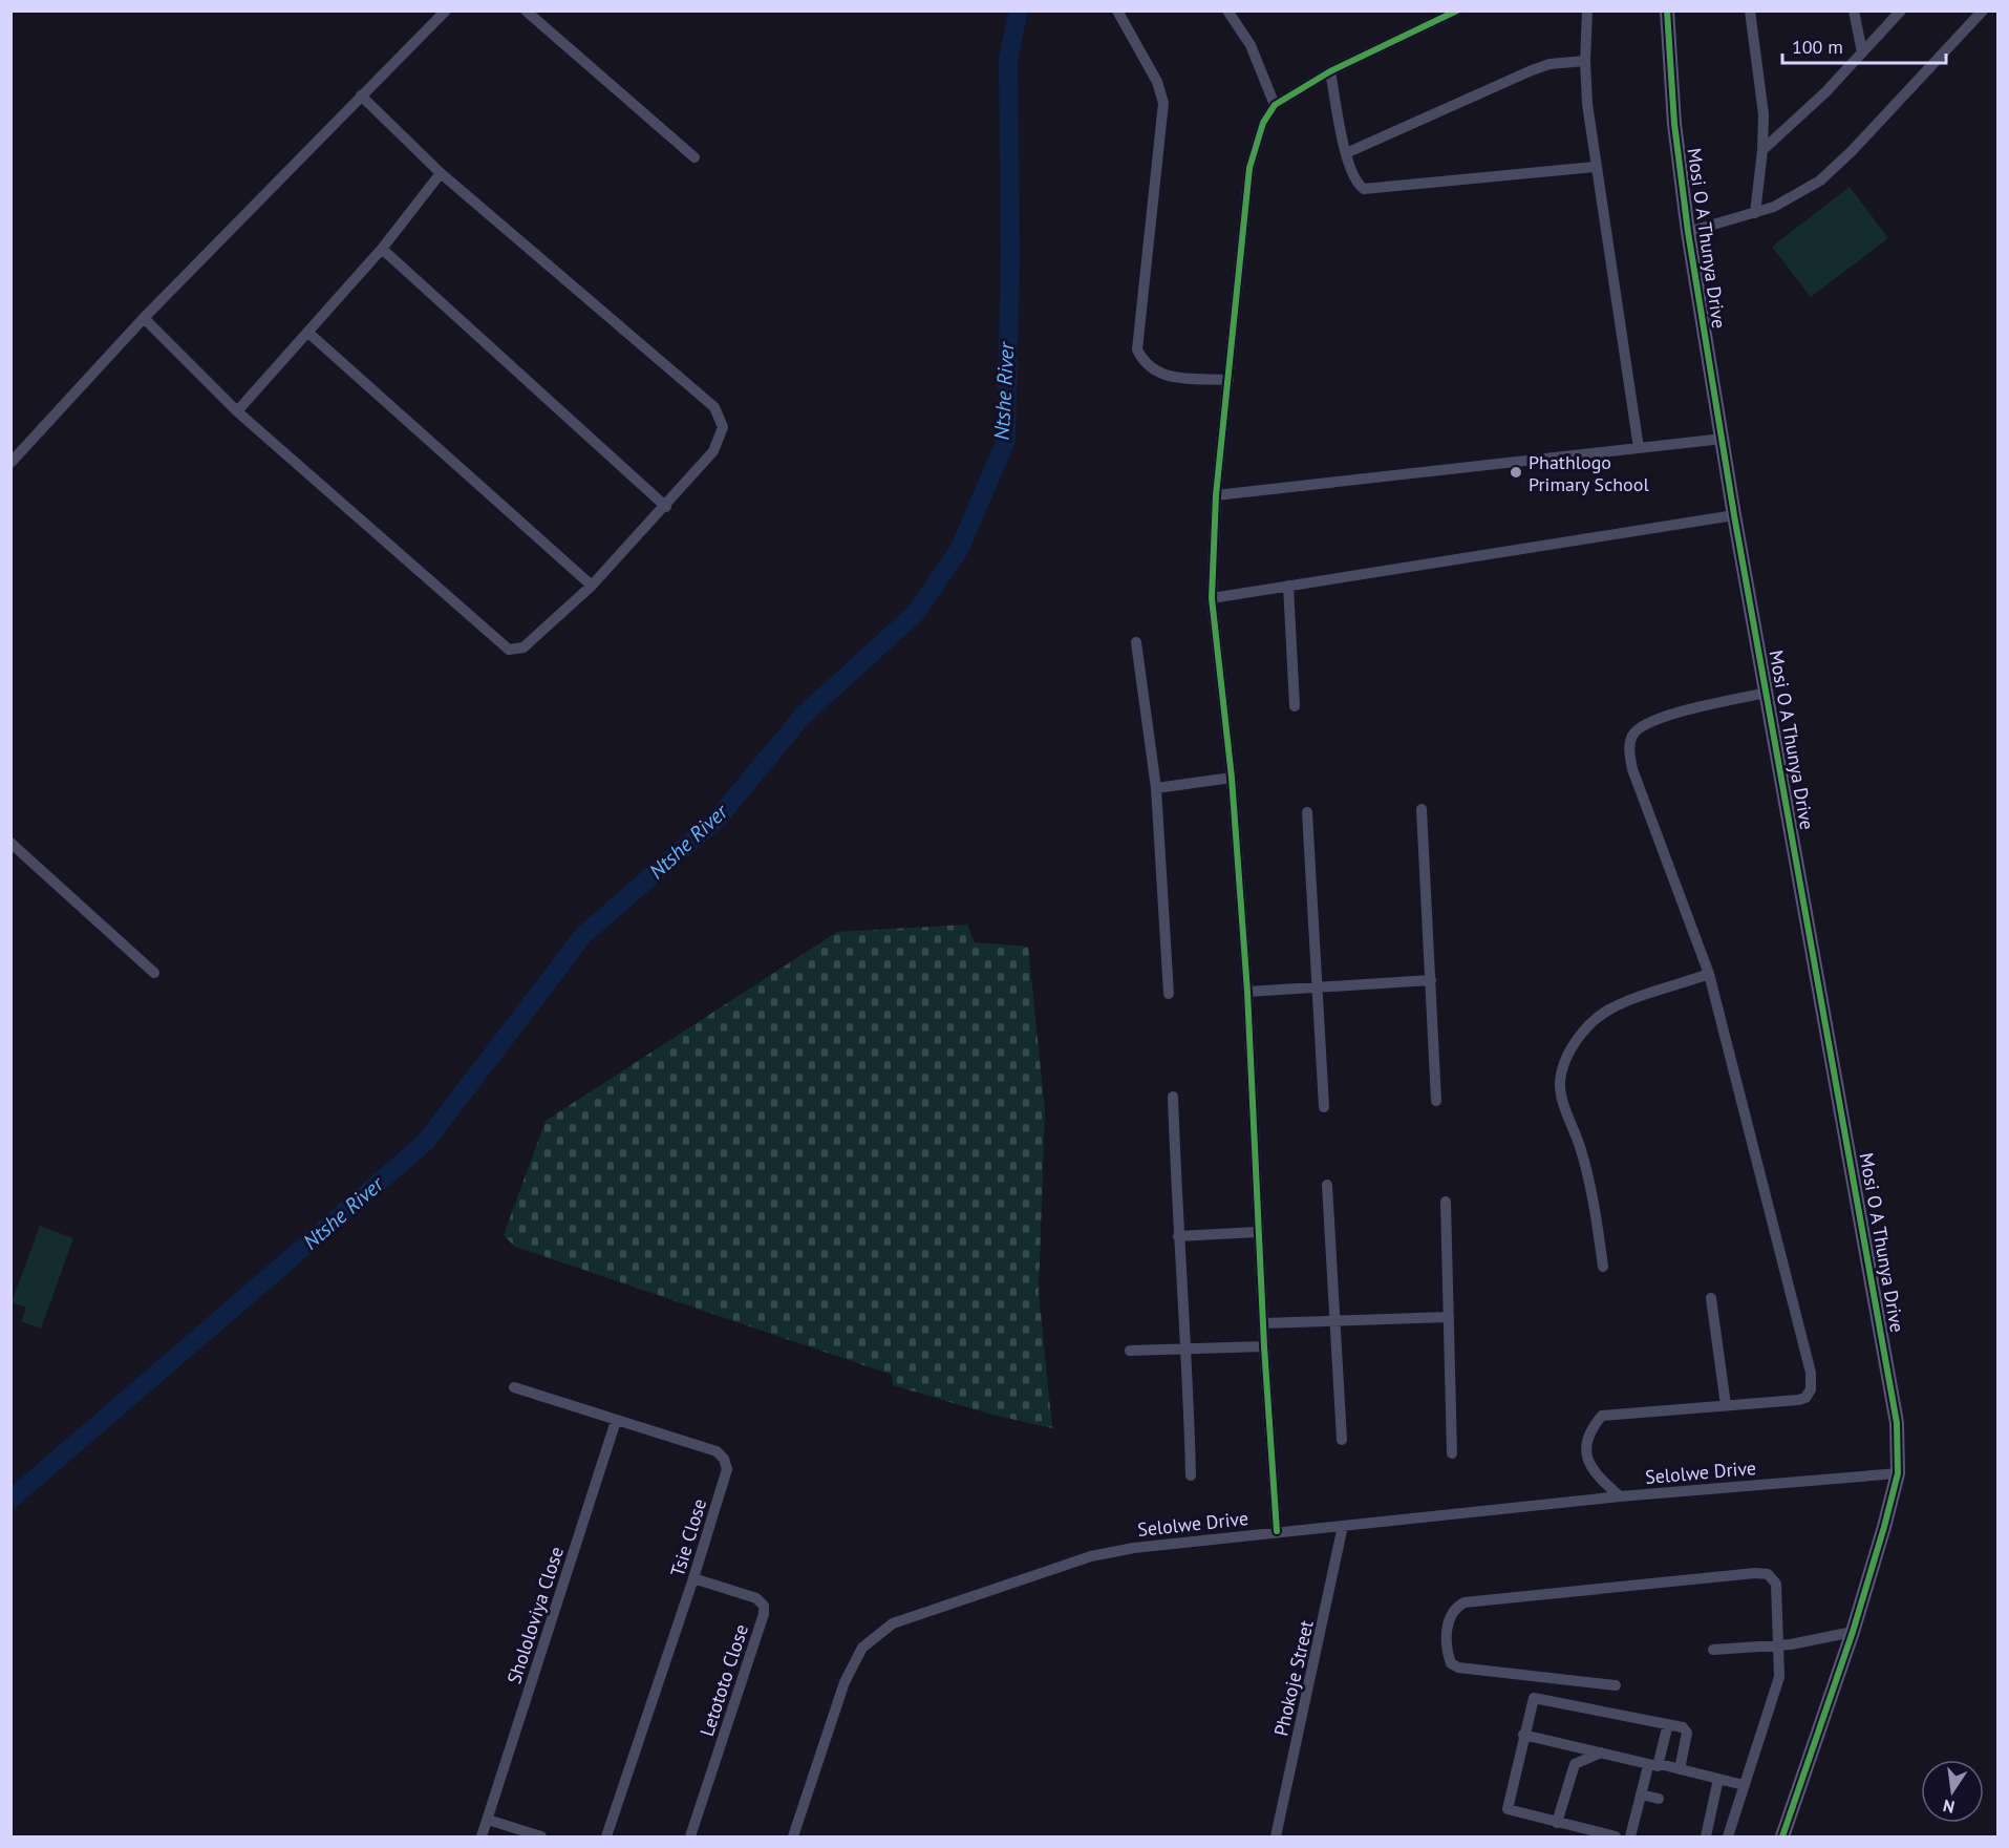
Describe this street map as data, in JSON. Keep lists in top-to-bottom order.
{
  "streets": {
    "street": [
      "Mosi O A Thunya Drive",
      "Selolwe Drive",
      "Tsie Close",
      "Shololoviya Close",
      "Phokoje Street",
      "Letototo Close"
    ]
  },
  "crossings": [
    ["Mosi O A Thunya Drive", "Selolwe Drive"],
    ["Selolwe Drive", "Phokoje Street"],
    ["Tsie Close", "Shololoviya Close"],
    ["Tsie Close", "Letototo Close"]
  ],
  "water": ["Ntshe River"],
  "places": ["Phathlogo Primary School"],
  "scale_bar": "100 m",
  "north": "bottom"
}
